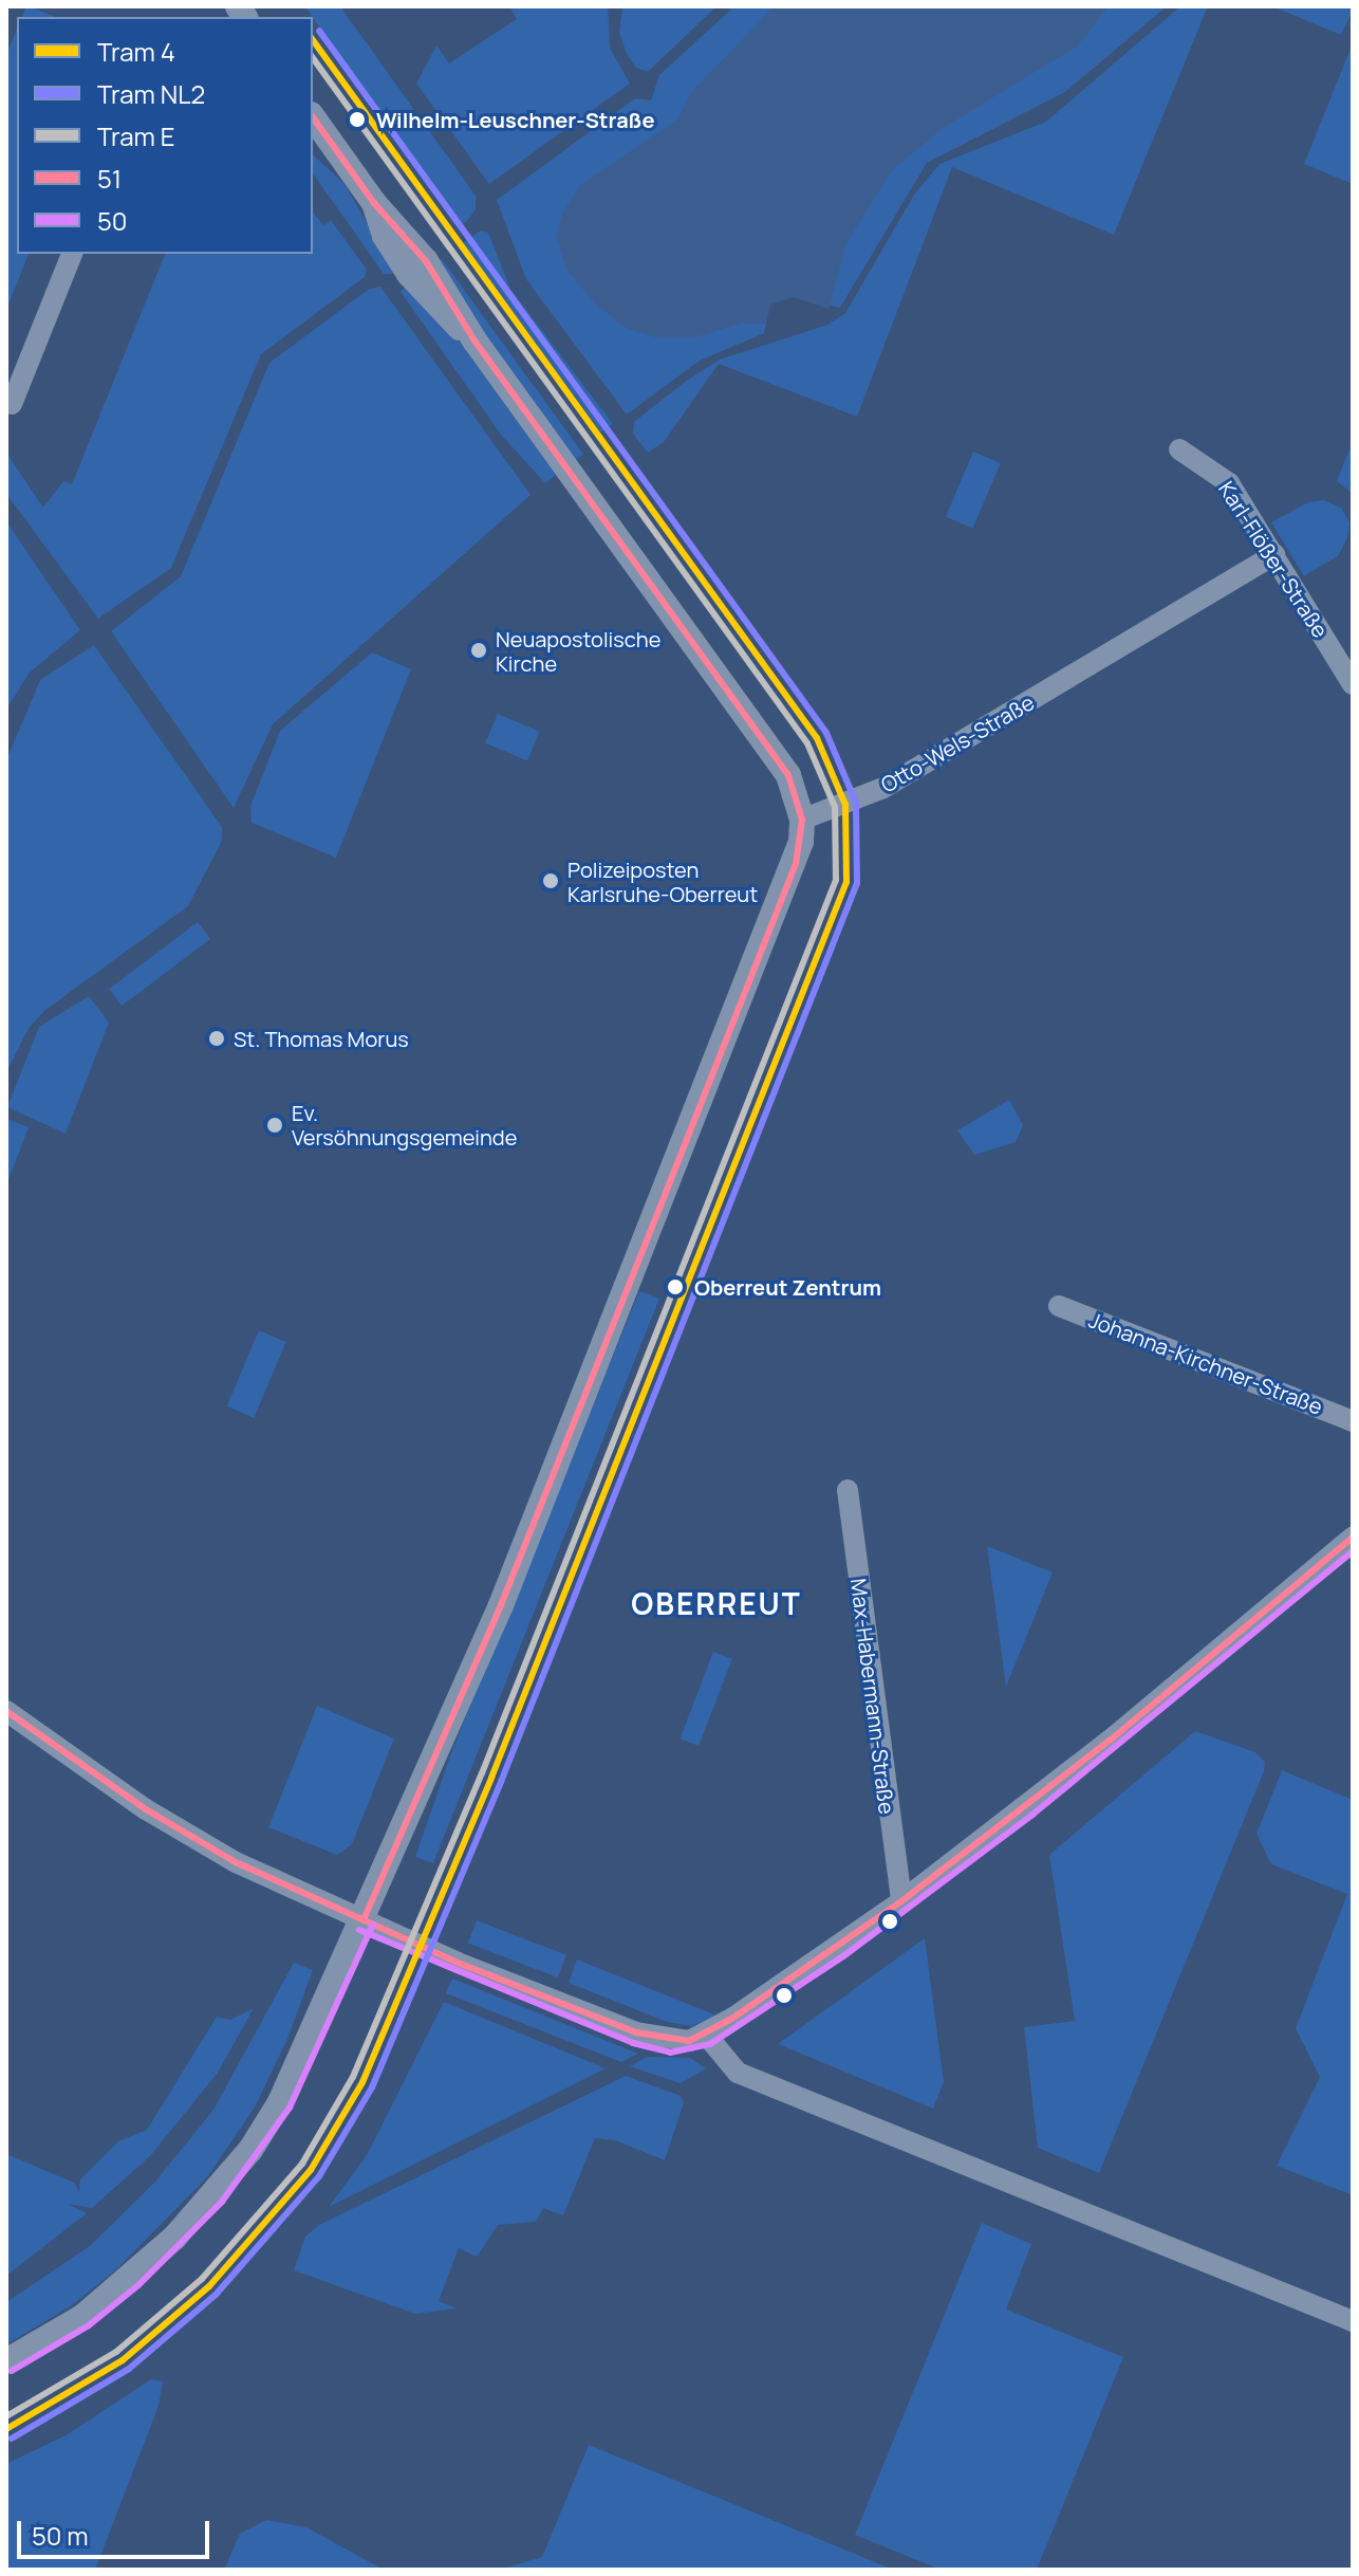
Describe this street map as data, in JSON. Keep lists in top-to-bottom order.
{
  "streets": {
    "street": [
      "Karl-Flößer-Straße",
      "Otto-Wels-Straße",
      "Johanna-Kirchner-Straße",
      "Max-Habermann-Straße"
    ]
  },
  "crossings": [
    ["Karl-Flößer-Straße", "Otto-Wels-Straße"]
  ],
  "districts": ["OBERREUT"],
  "places": [
    "Wilhelm-Leuschner-Straße",
    "Neuapostolische Kirche",
    "Polizeiposten Karlsruhe-Oberreut",
    "St. Thomas Morus",
    "Ev. Versöhnungsgemeinde",
    "Oberreut Zentrum"
  ],
  "lines": [
    "tram line NL2",
    "tram line 4",
    "tram line E",
    "transit line 51",
    "transit line 50"
  ],
  "legend": [
    "Tram 4",
    "Tram NL2",
    "Tram E",
    "51",
    "50"
  ],
  "scale_bar": "50 m"
}
